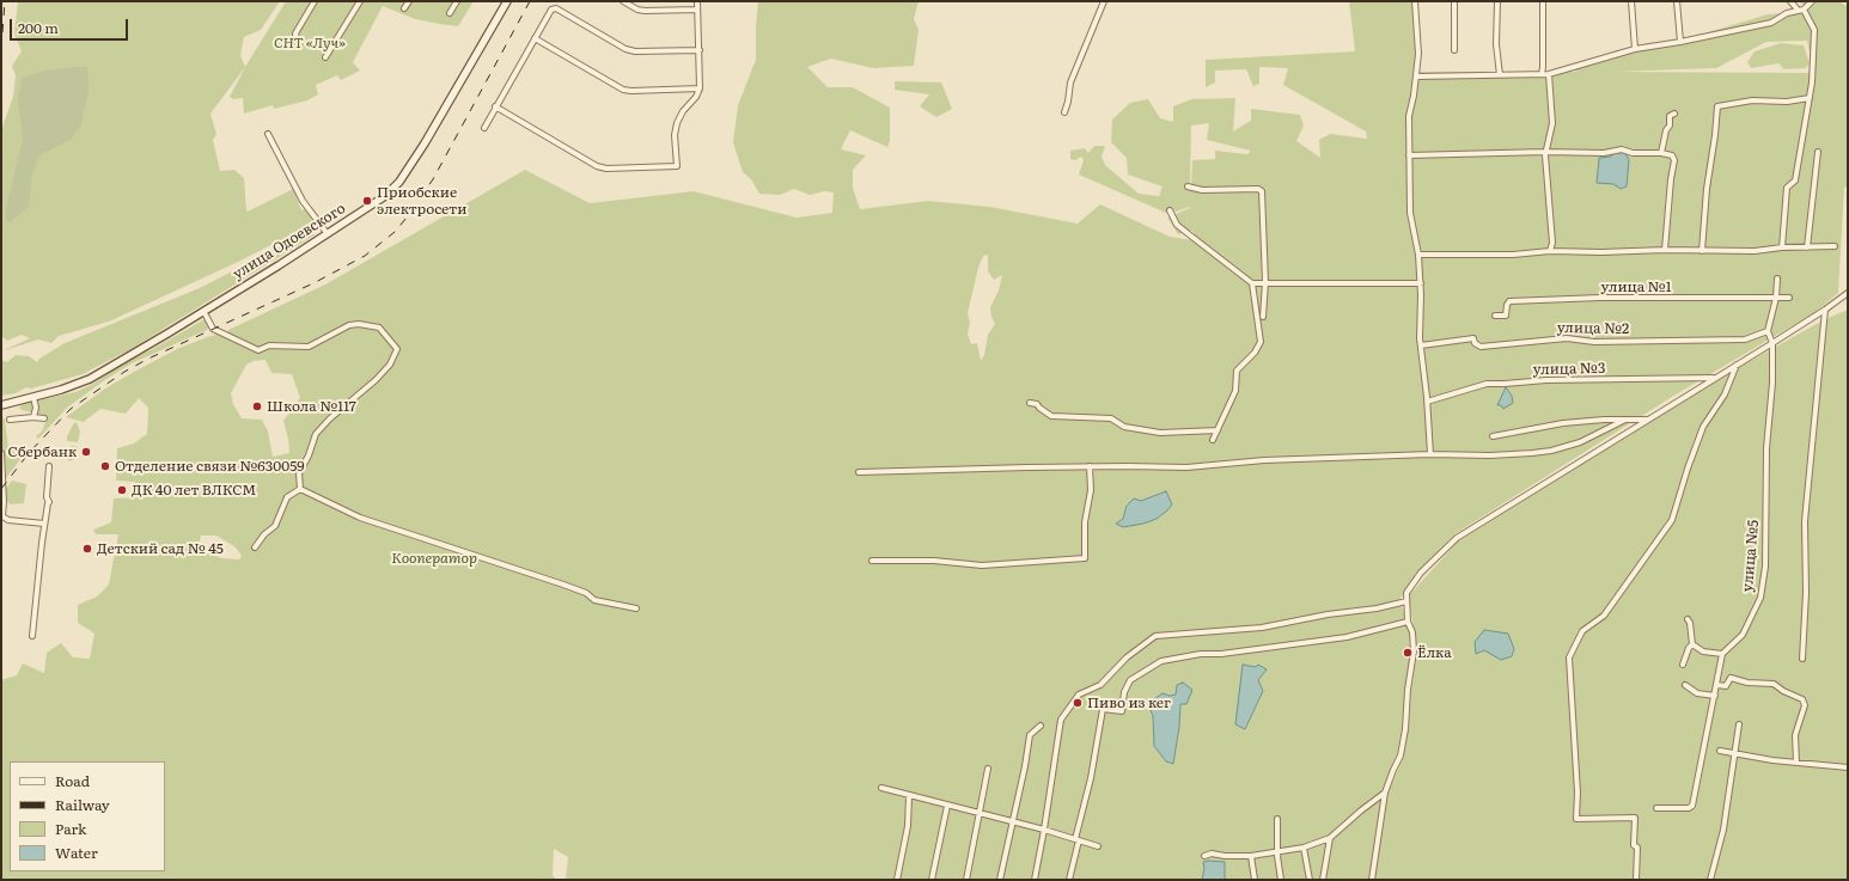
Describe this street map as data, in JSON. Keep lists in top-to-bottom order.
{
  "streets": {
    "street": [
      "улица Одоевского",
      "улица №1",
      "улица №2",
      "улица №3",
      "улица №5"
    ]
  },
  "parks": ["СНТ «Луч»", "Кооператор"],
  "places": [
    "Приобские электросети",
    "Школа №117",
    "Сбербанк",
    "Отделение связи №630059",
    "ДК 40 лет ВЛКСМ",
    "Детский сад № 45",
    "Ёлка",
    "Пиво из кег"
  ],
  "legend": [
    "Road",
    "Railway",
    "Park",
    "Water"
  ],
  "scale_bar": "200 m"
}
